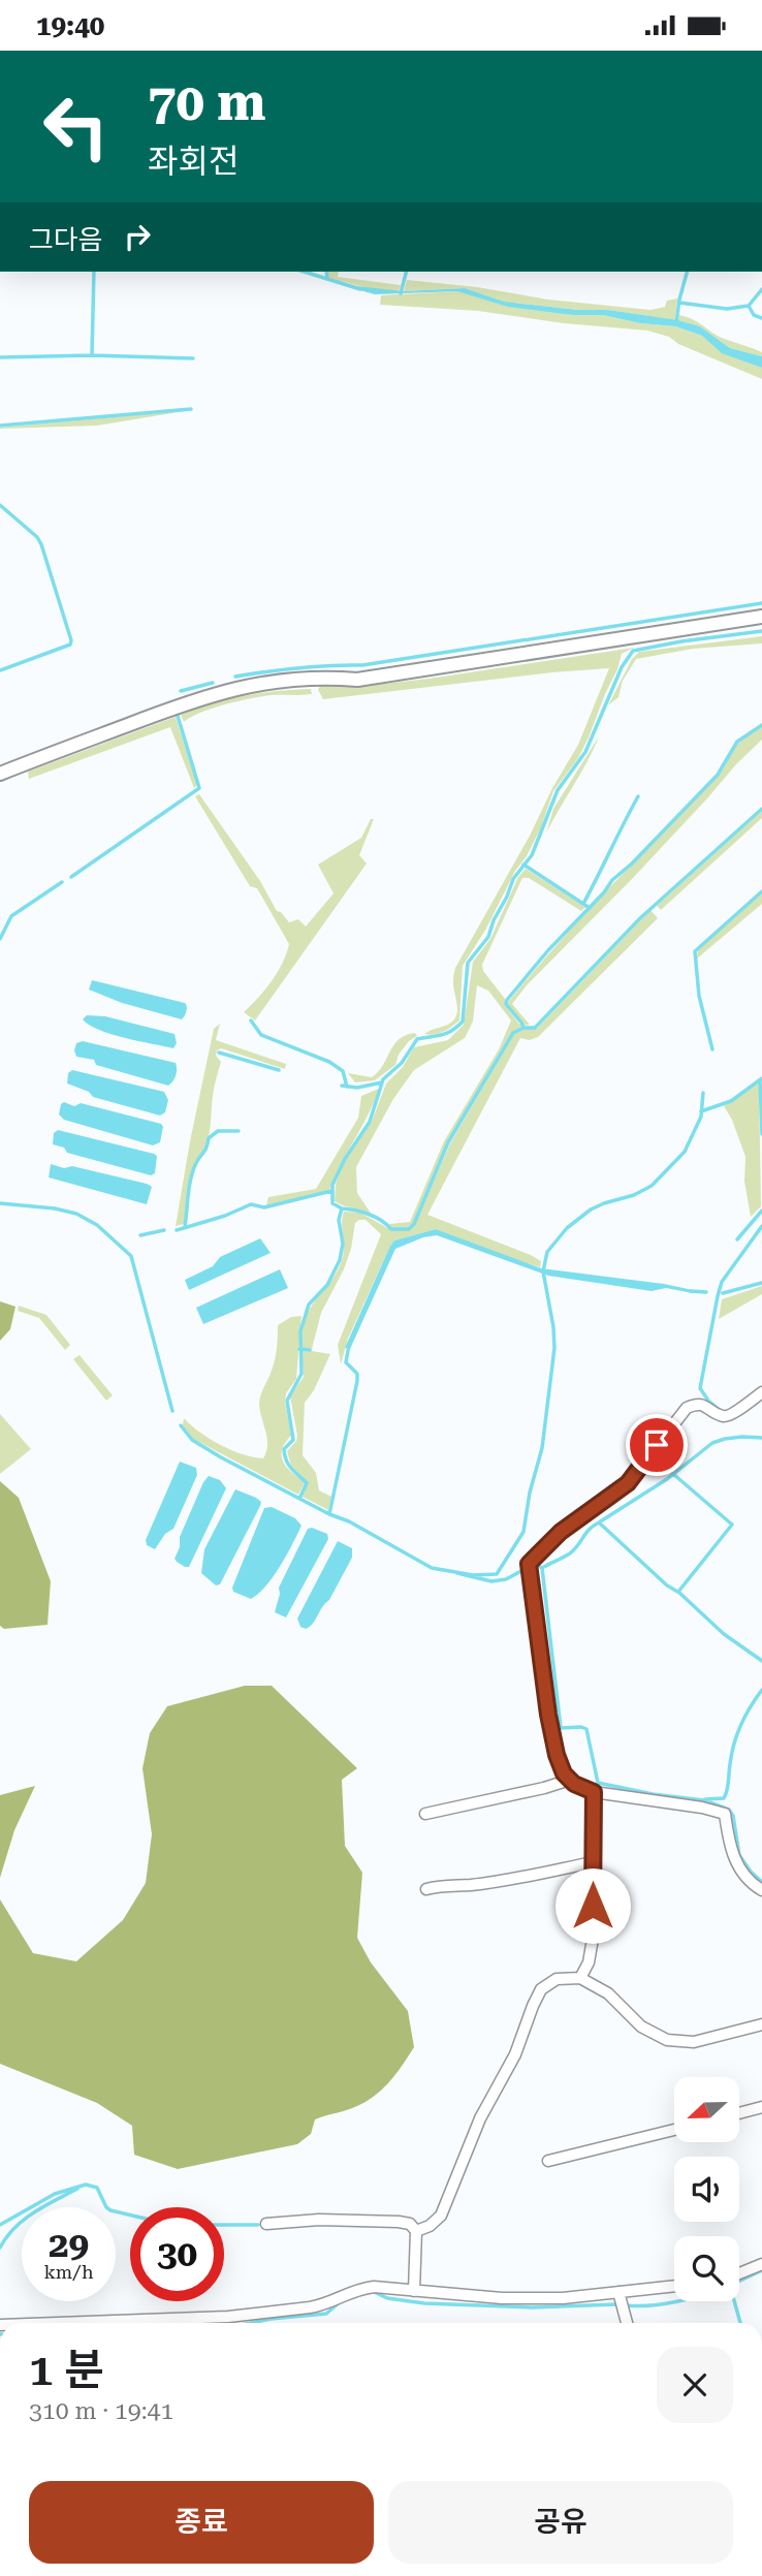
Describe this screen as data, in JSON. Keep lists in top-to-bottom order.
{
  "north": "left",
  "page": {
    "status": "19:40",
    "turn": ["70 m", "좌회전"],
    "then": "그다음",
    "speed": "29 km/h",
    "limit": "30",
    "heading": ["1 분", "310 m · 19:41"],
    "buttons": ["종료", "공유"]
  }
}
